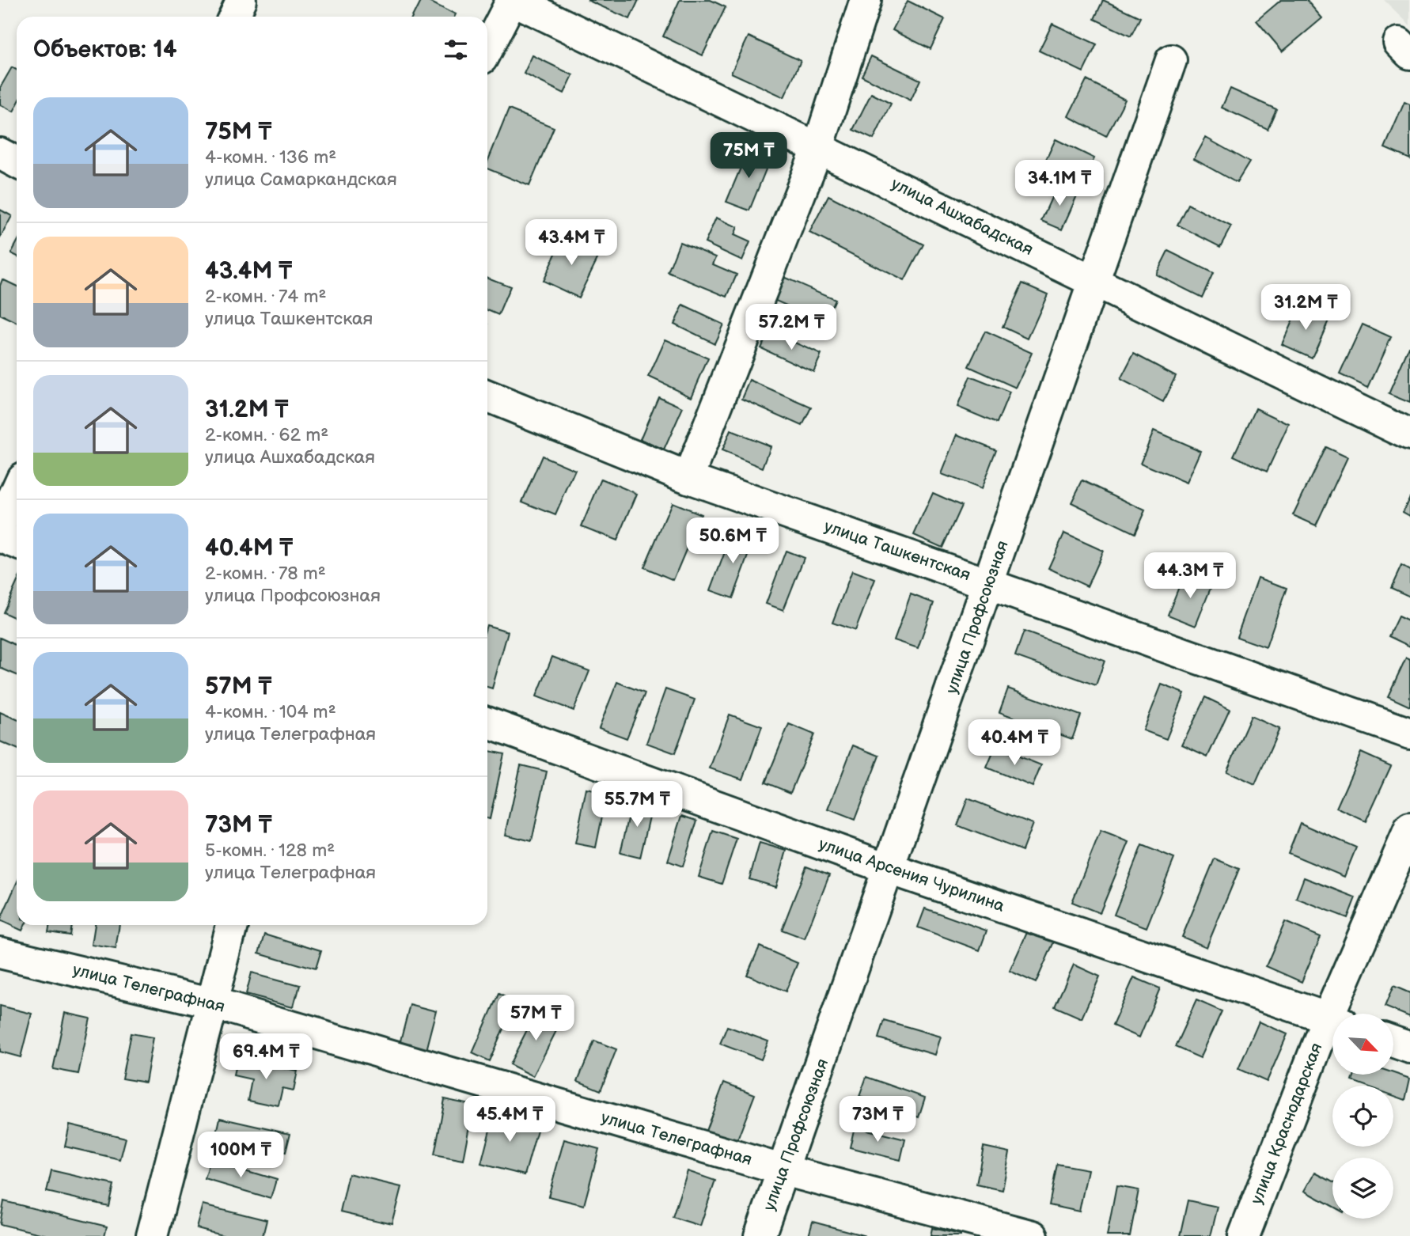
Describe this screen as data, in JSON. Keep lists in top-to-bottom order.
{
  "streets": {
    "street": [
      "улица Ашхабадская",
      "улица Ташкентская",
      "улица Профсоюзная",
      "улица Арсения Чурилина",
      "улица Телеграфная",
      "улица Краснодарская"
    ]
  },
  "crossings": [
    ["улица Ашхабадская", "улица Профсоюзная"],
    ["улица Ташкентская", "улица Профсоюзная"],
    ["улица Профсоюзная", "улица Арсения Чурилина"],
    ["улица Профсоюзная", "улица Телеграфная"]
  ],
  "north": "bottom right",
  "page": {
    "heading": "Объектов: 14",
    "list": [
      {
        "name": "75M ₸",
        "note": "4-комн. · 136 m² · улица Самаркандская"
      },
      {
        "name": "43.4M ₸",
        "note": "2-комн. · 74 m² · улица Ташкентская"
      },
      {
        "name": "31.2M ₸",
        "note": "2-комн. · 62 m² · улица Ашхабадская"
      },
      {
        "name": "40.4M ₸",
        "note": "2-комн. · 78 m² · улица Профсоюзная"
      },
      {
        "name": "57M ₸",
        "note": "4-комн. · 104 m² · улица Телеграфная"
      },
      {
        "name": "73M ₸",
        "note": "5-комн. · 128 m² · улица Телеграфная"
      }
    ],
    "price": [
      "75M ₸",
      "34.1M ₸",
      "43.4M ₸",
      "31.2M ₸",
      "57.2M ₸",
      "50.6M ₸",
      "44.3M ₸",
      "40.4M ₸",
      "55.7M ₸",
      "57M ₸",
      "69.4M ₸",
      "45.4M ₸",
      "73M ₸",
      "100M ₸"
    ]
  }
}
